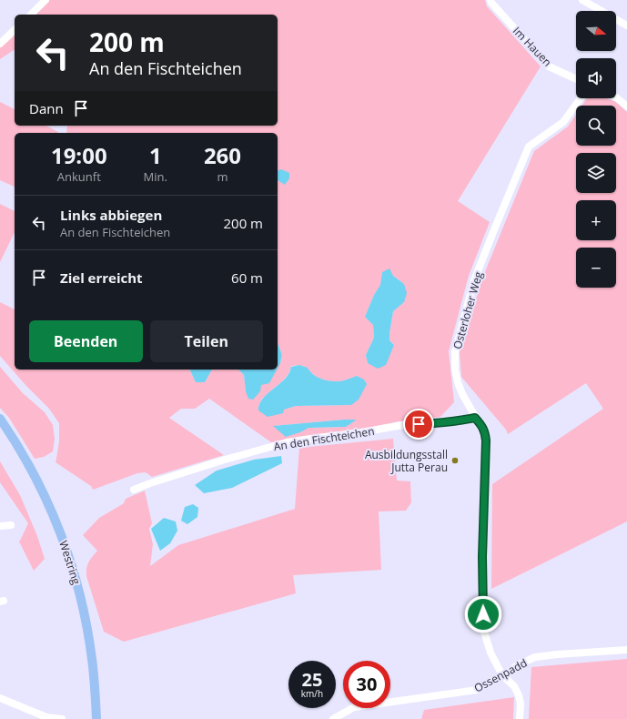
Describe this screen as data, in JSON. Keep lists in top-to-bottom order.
{
  "streets": {
    "main road": ["Westring"],
    "street": [
      "Im Hauen",
      "Osterloher Weg",
      "An den Fischteichen",
      "Ossenpadd"
    ]
  },
  "crossings": [
    ["Osterloher Weg", "An den Fischteichen"],
    ["Osterloher Weg", "Ossenpadd"]
  ],
  "places": ["Ausbildungsstall Jutta Perau"],
  "north": "right",
  "page": {
    "map_buttons": ["+", "−"],
    "turn": ["200 m", "An den Fischteichen"],
    "then": "Dann",
    "eta": [
      "19:00",
      "Ankunft",
      "1",
      "Min.",
      "260",
      "m"
    ],
    "list": [
      {
        "name": "Links abbiegen",
        "note": "An den Fischteichen",
        "value": "200 m"
      },
      {
        "name": "Ziel erreicht",
        "value": "60 m"
      }
    ],
    "buttons": ["Beenden", "Teilen"],
    "speed": "25 km/h",
    "limit": "30"
  }
}
